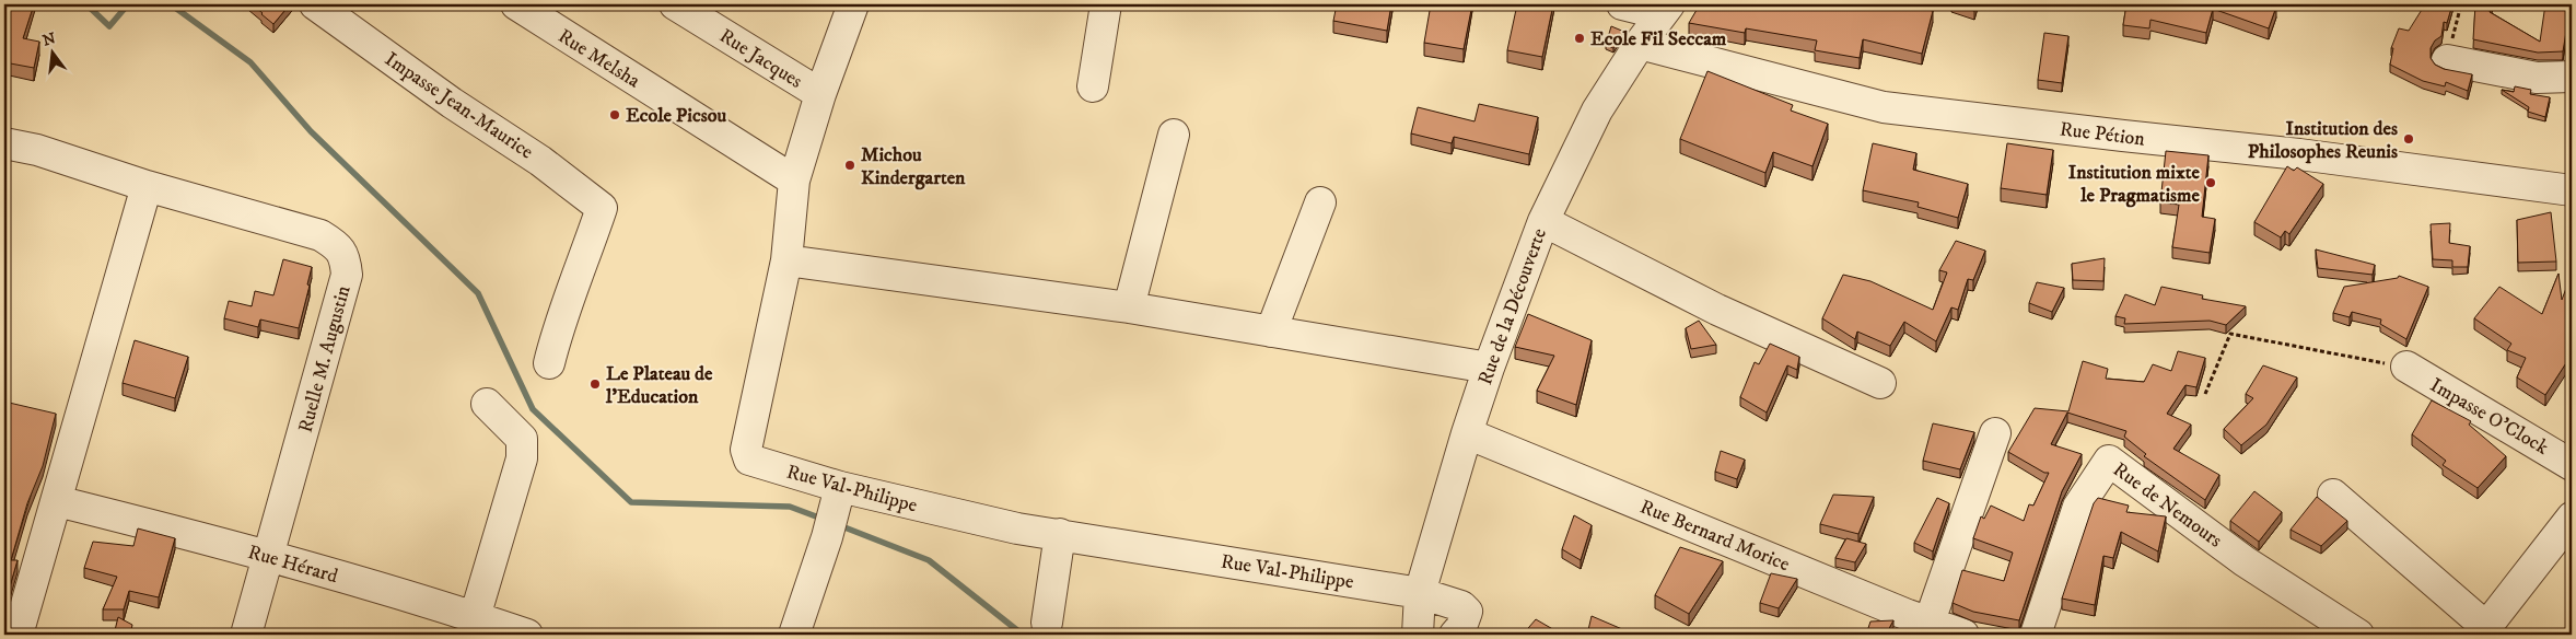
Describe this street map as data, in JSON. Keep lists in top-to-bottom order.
{
  "streets": {
    "street": [
      "Rue Melsha",
      "Rue Jacques",
      "Impasse Jean-Maurice",
      "Rue Pétion",
      "Rue de la Découverte",
      "Ruelle M. Augustin",
      "Impasse O'Clock",
      "Rue Val-Philippe",
      "Rue de Nemours",
      "Rue Bernard Morice",
      "Rue Hérard"
    ]
  },
  "crossings": [
    ["Rue Melsha", "Rue Val-Philippe"],
    ["Rue Jacques", "Rue Val-Philippe"],
    ["Rue Pétion", "Rue de la Découverte"],
    ["Rue de la Découverte", "Rue Val-Philippe"],
    ["Rue de la Découverte", "Rue Bernard Morice"],
    ["Ruelle M. Augustin", "Rue Hérard"]
  ],
  "places": [
    "Ecole Fil Seccam",
    "Ecole Picsou",
    "Institution des Philosophes Reunis",
    "Michou Kindergarten",
    "Institution mixte le Pragmatisme",
    "Le Plateau de l'Education"
  ],
  "north": "top"
}
